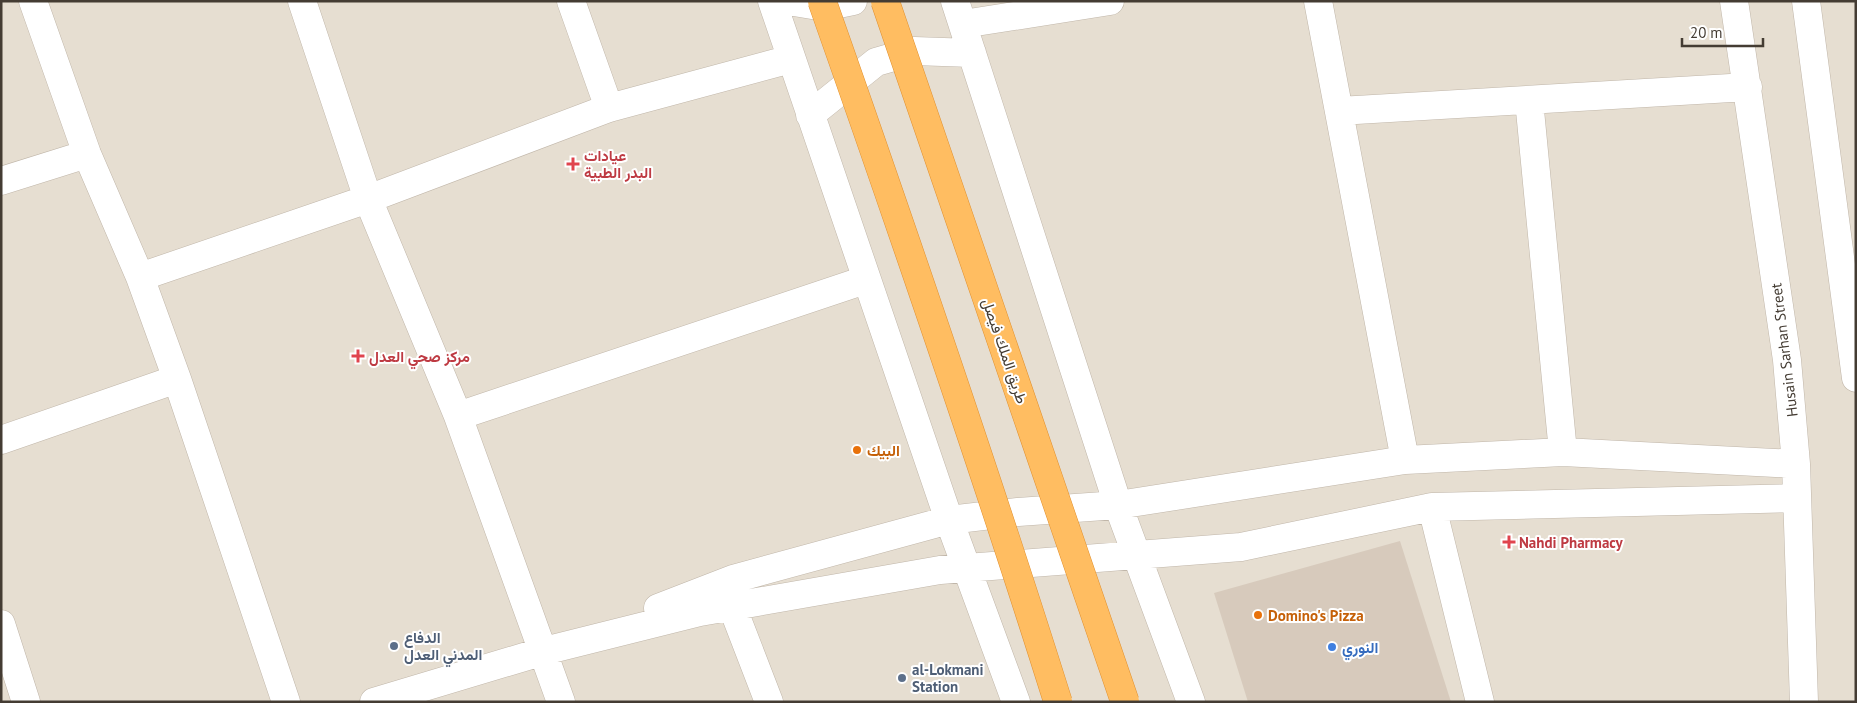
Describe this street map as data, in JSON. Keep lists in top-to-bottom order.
{
  "streets": {
    "highway": ["طريق الملك فيصل"],
    "street": ["Husain Sarhan Street"]
  },
  "places": {
    "health": ["عيادات البدر الطبية", "مركز صحي العدل", "Nahdi Pharmacy"],
    "other": [
      "البيك",
      "Domino's Pizza",
      "الدفاع المدني العدل",
      "النوري",
      "al-Lokmani Station"
    ]
  },
  "scale_bar": "20 m"
}
